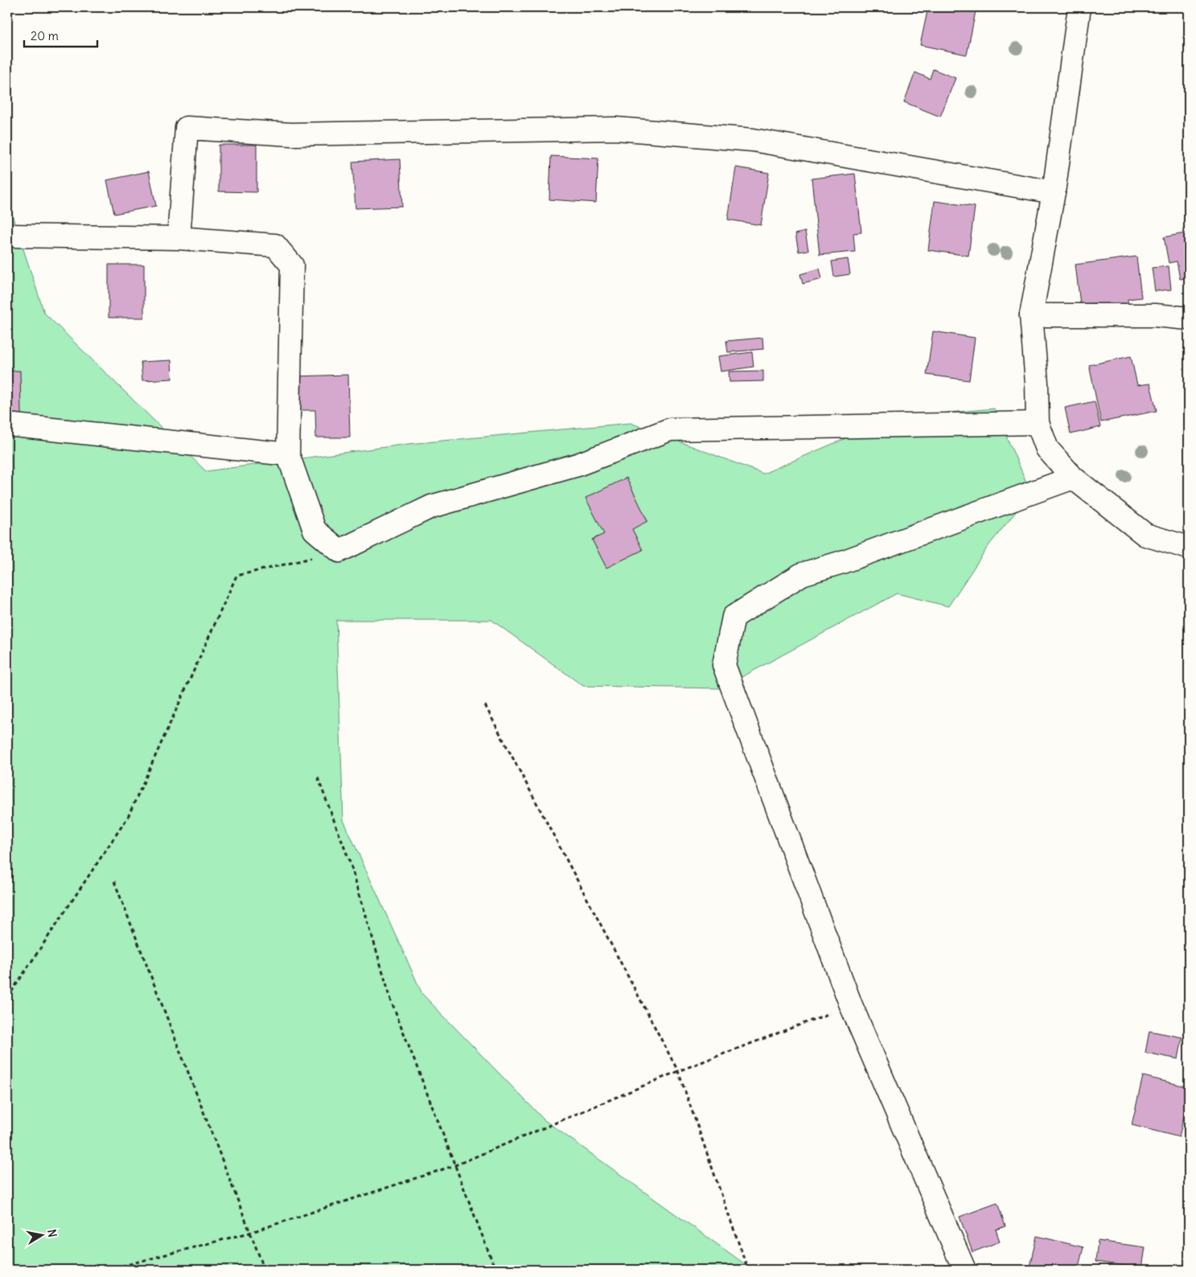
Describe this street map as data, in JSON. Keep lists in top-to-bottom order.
{
  "scale_bar": "20 m",
  "north": "right"
}
